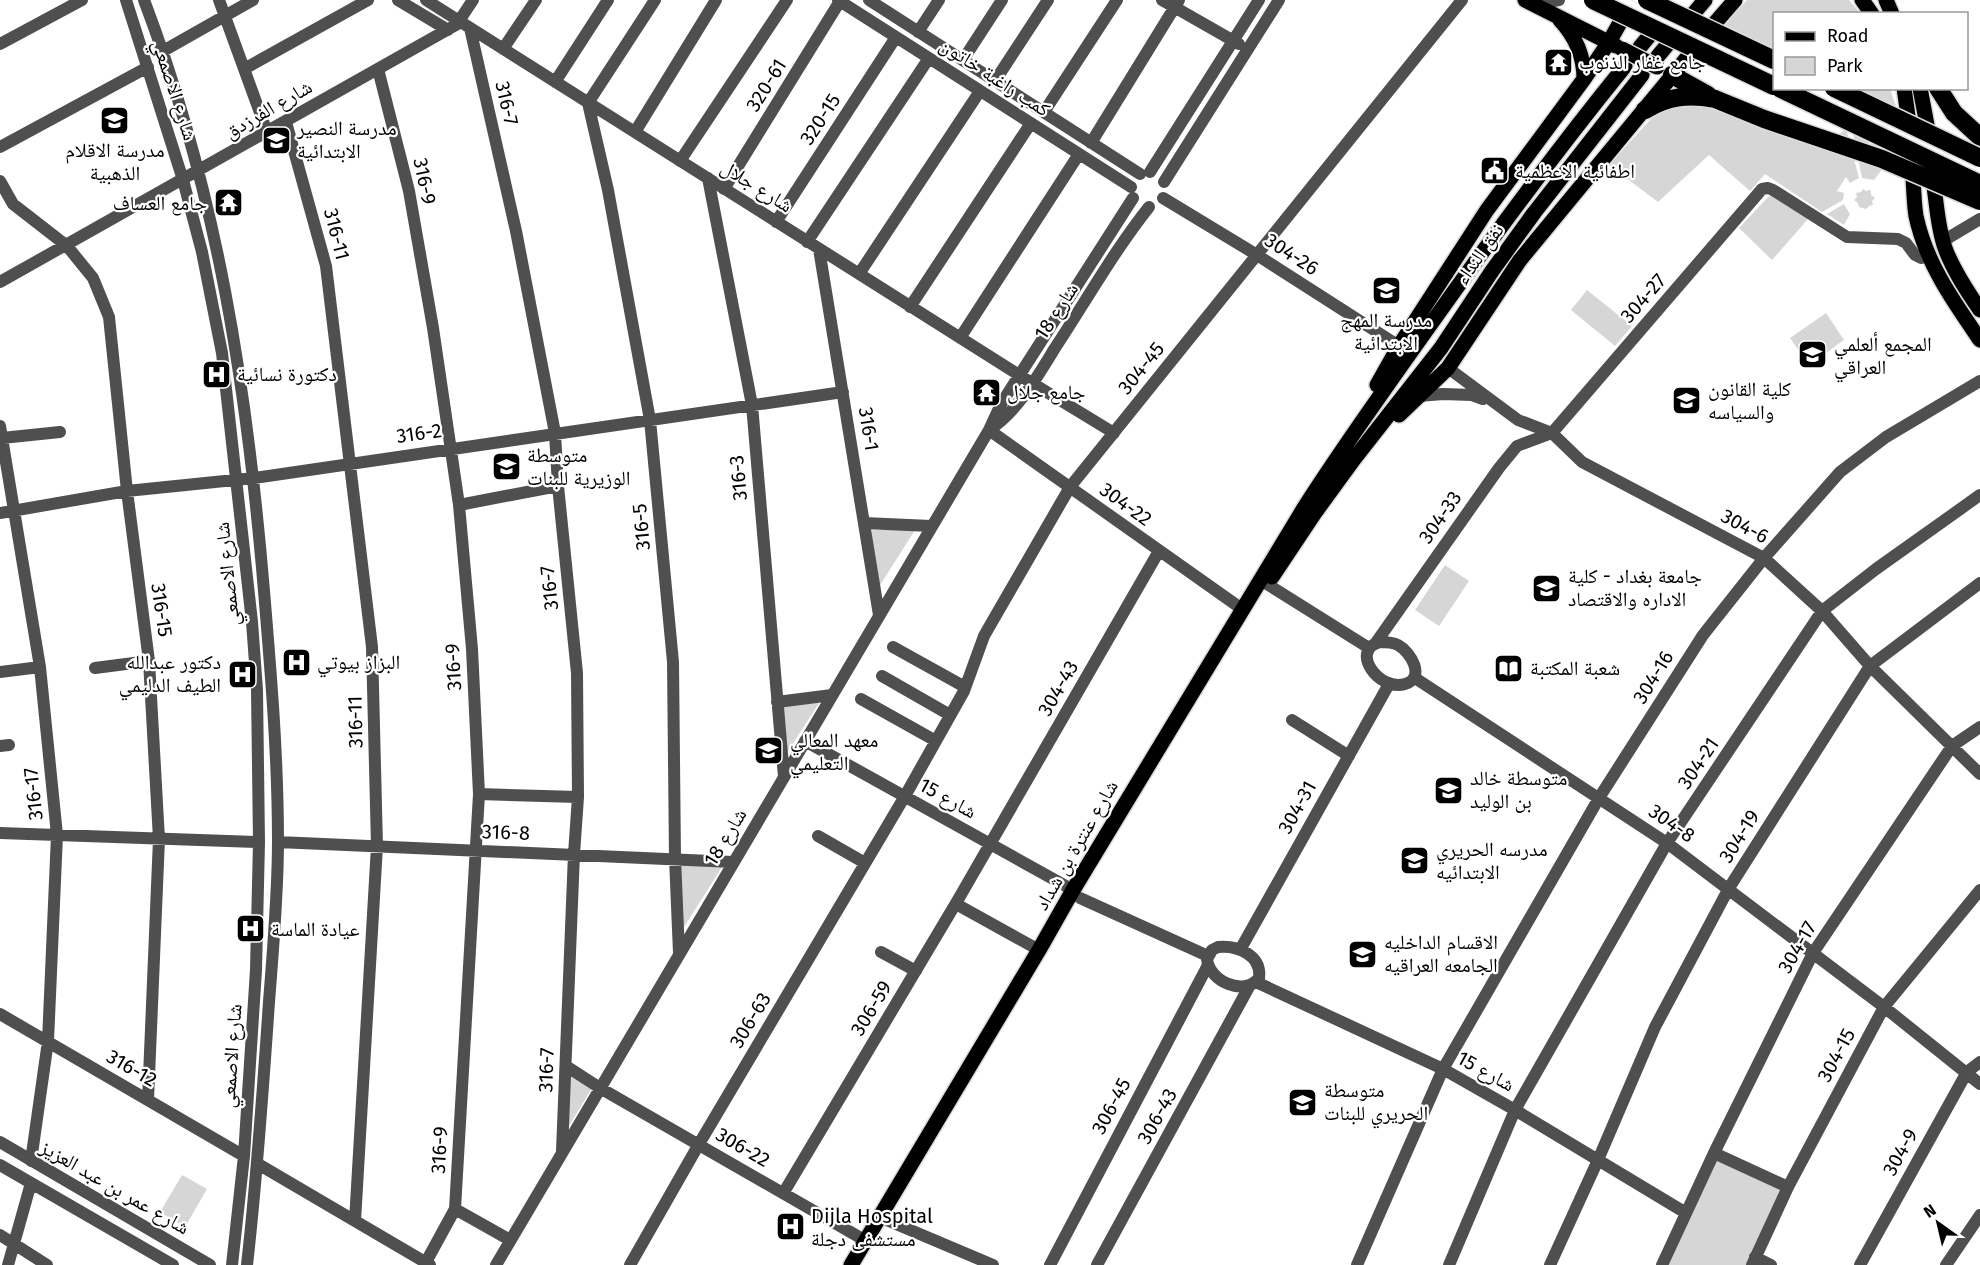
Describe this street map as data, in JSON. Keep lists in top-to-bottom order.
{
  "streets": {
    "main road": ["نفق النداء", "شارع عنترة بن شداد"],
    "street": [
      "كمب راغبة خاتون",
      "320-61",
      "شارع الاصمعي",
      "316-7",
      "شارع الفرزدق",
      "320-15",
      "316-9",
      "شارع جلال",
      "316-11",
      "304-26",
      "304-27",
      "شارع 18",
      "304-45",
      "316-1",
      "316-2",
      "316-3",
      "304-22",
      "304-33",
      "304-6",
      "316-5",
      "316-15",
      "304-16",
      "304-43",
      "304-21",
      "316-17",
      "شارع 15",
      "304-31",
      "304-8",
      "316-8",
      "304-19",
      "304-17",
      "306-59",
      "306-63",
      "304-15",
      "316-12",
      "306-45",
      "306-43",
      "306-22",
      "304-9",
      "شارع عمر بن عبد العزيز"
    ]
  },
  "crossings": [
    ["كمب راغبة خاتون", "320-61"],
    ["كمب راغبة خاتون", "320-15"],
    ["كمب راغبة خاتون", "304-26"],
    ["كمب راغبة خاتون", "شارع 18"],
    ["320-61", "شارع جلال"],
    ["شارع الاصمعي", "شارع الفرزدق"],
    ["شارع الاصمعي", "316-2"],
    ["شارع الاصمعي", "316-8"],
    ["شارع الاصمعي", "316-12"],
    ["316-7", "شارع الفرزدق"],
    ["316-7", "شارع جلال"],
    ["316-7", "شارع 18"],
    ["316-7", "316-2"],
    ["316-7", "316-8"],
    ["316-7", "306-22"],
    ["شارع الفرزدق", "316-9"],
    ["شارع الفرزدق", "شارع جلال"],
    ["شارع الفرزدق", "316-11"],
    ["شارع الفرزدق", "316-15"],
    ["320-15", "شارع جلال"],
    ["316-9", "316-2"],
    ["316-9", "316-8"],
    ["شارع جلال", "شارع 18"],
    ["شارع جلال", "304-45"],
    ["شارع جلال", "316-1"],
    ["شارع جلال", "316-3"],
    ["شارع جلال", "316-5"],
    ["316-11", "316-2"],
    ["316-11", "316-8"],
    ["304-26", "شارع 18"],
    ["304-26", "304-45"],
    ["نفق النداء", "شارع عنترة بن شداد"],
    ["304-27", "304-33"],
    ["304-27", "304-6"],
    ["شارع 18", "316-1"],
    ["شارع 18", "316-3"],
    ["شارع 18", "304-22"],
    ["شارع 18", "316-5"],
    ["شارع 18", "شارع 15"],
    ["شارع 18", "316-8"],
    ["شارع 18", "306-22"],
    ["304-45", "304-22"],
    ["304-45", "شارع 15"],
    ["304-45", "306-63"],
    ["316-1", "316-2"],
    ["316-2", "316-3"],
    ["316-2", "316-5"],
    ["316-2", "316-15"],
    ["316-2", "316-17"],
    ["304-22", "304-43"],
    ["304-22", "شارع عنترة بن شداد"],
    ["304-33", "304-6"],
    ["304-33", "304-31"],
    ["304-33", "304-8"],
    ["304-6", "304-16"],
    ["304-6", "304-21"],
    ["304-6", "304-19"],
    ["304-6", "304-17"],
    ["316-5", "316-8"],
    ["316-15", "316-12"],
    ["304-16", "شارع 15"],
    ["304-16", "304-8"],
    ["304-43", "شارع 15"],
    ["304-43", "306-59"],
    ["304-21", "شارع 15"],
    ["304-21", "304-8"],
    ["316-17", "316-12"],
    ["316-17", "شارع عمر بن عبد العزيز"],
    ["شارع 15", "304-31"],
    ["شارع 15", "304-19"],
    ["شارع 15", "شارع عنترة بن شداد"],
    ["شارع 15", "304-17"],
    ["شارع 15", "306-59"],
    ["شارع 15", "306-63"],
    ["شارع 15", "306-45"],
    ["شارع 15", "306-43"],
    ["304-31", "304-8"],
    ["304-31", "306-45"],
    ["304-31", "306-43"],
    ["304-8", "304-19"],
    ["304-8", "304-17"],
    ["304-8", "304-15"],
    ["304-8", "304-9"],
    ["شارع عنترة بن شداد", "306-22"],
    ["306-59", "306-22"],
    ["306-63", "306-22"],
    ["306-45", "306-43"]
  ],
  "places": {
    "temple": ["جامع غفار الذنوب", "جامع العساف", "جامع جلال"],
    "school or university": [
      "مدرسة الاقلام الذهبية",
      "مدرسة النصير الابتدائية",
      "مدرسة المهج الابتدائية",
      "المجمع ألعلمي العراقي",
      "كلية القانون والسياسه",
      "متوسطة الوزيرية للبنات",
      "جامعة بغداد - كلية الاداره والاقتصاد",
      "معهد المعالي التعليمي",
      "متوسطة خالد بن الوليد",
      "مدرسه الحريري الابتدائيه",
      "الاقسام الداخليه الجامعه العراقيه",
      "متوسطة الحريري للبنات"
    ],
    "public building": ["اطفائية الاعظمية"],
    "hospital": [
      "دكتورة نسائية",
      "البزاز بيوتي",
      "دكتور عبدالله الطيف الدليمي",
      "عيادة الماسة",
      "Dijla Hospital مستشفى دجلة"
    ],
    "library": ["شعبة المكتبة"]
  },
  "legend": ["Road", "Park"],
  "north": "top left"
}
